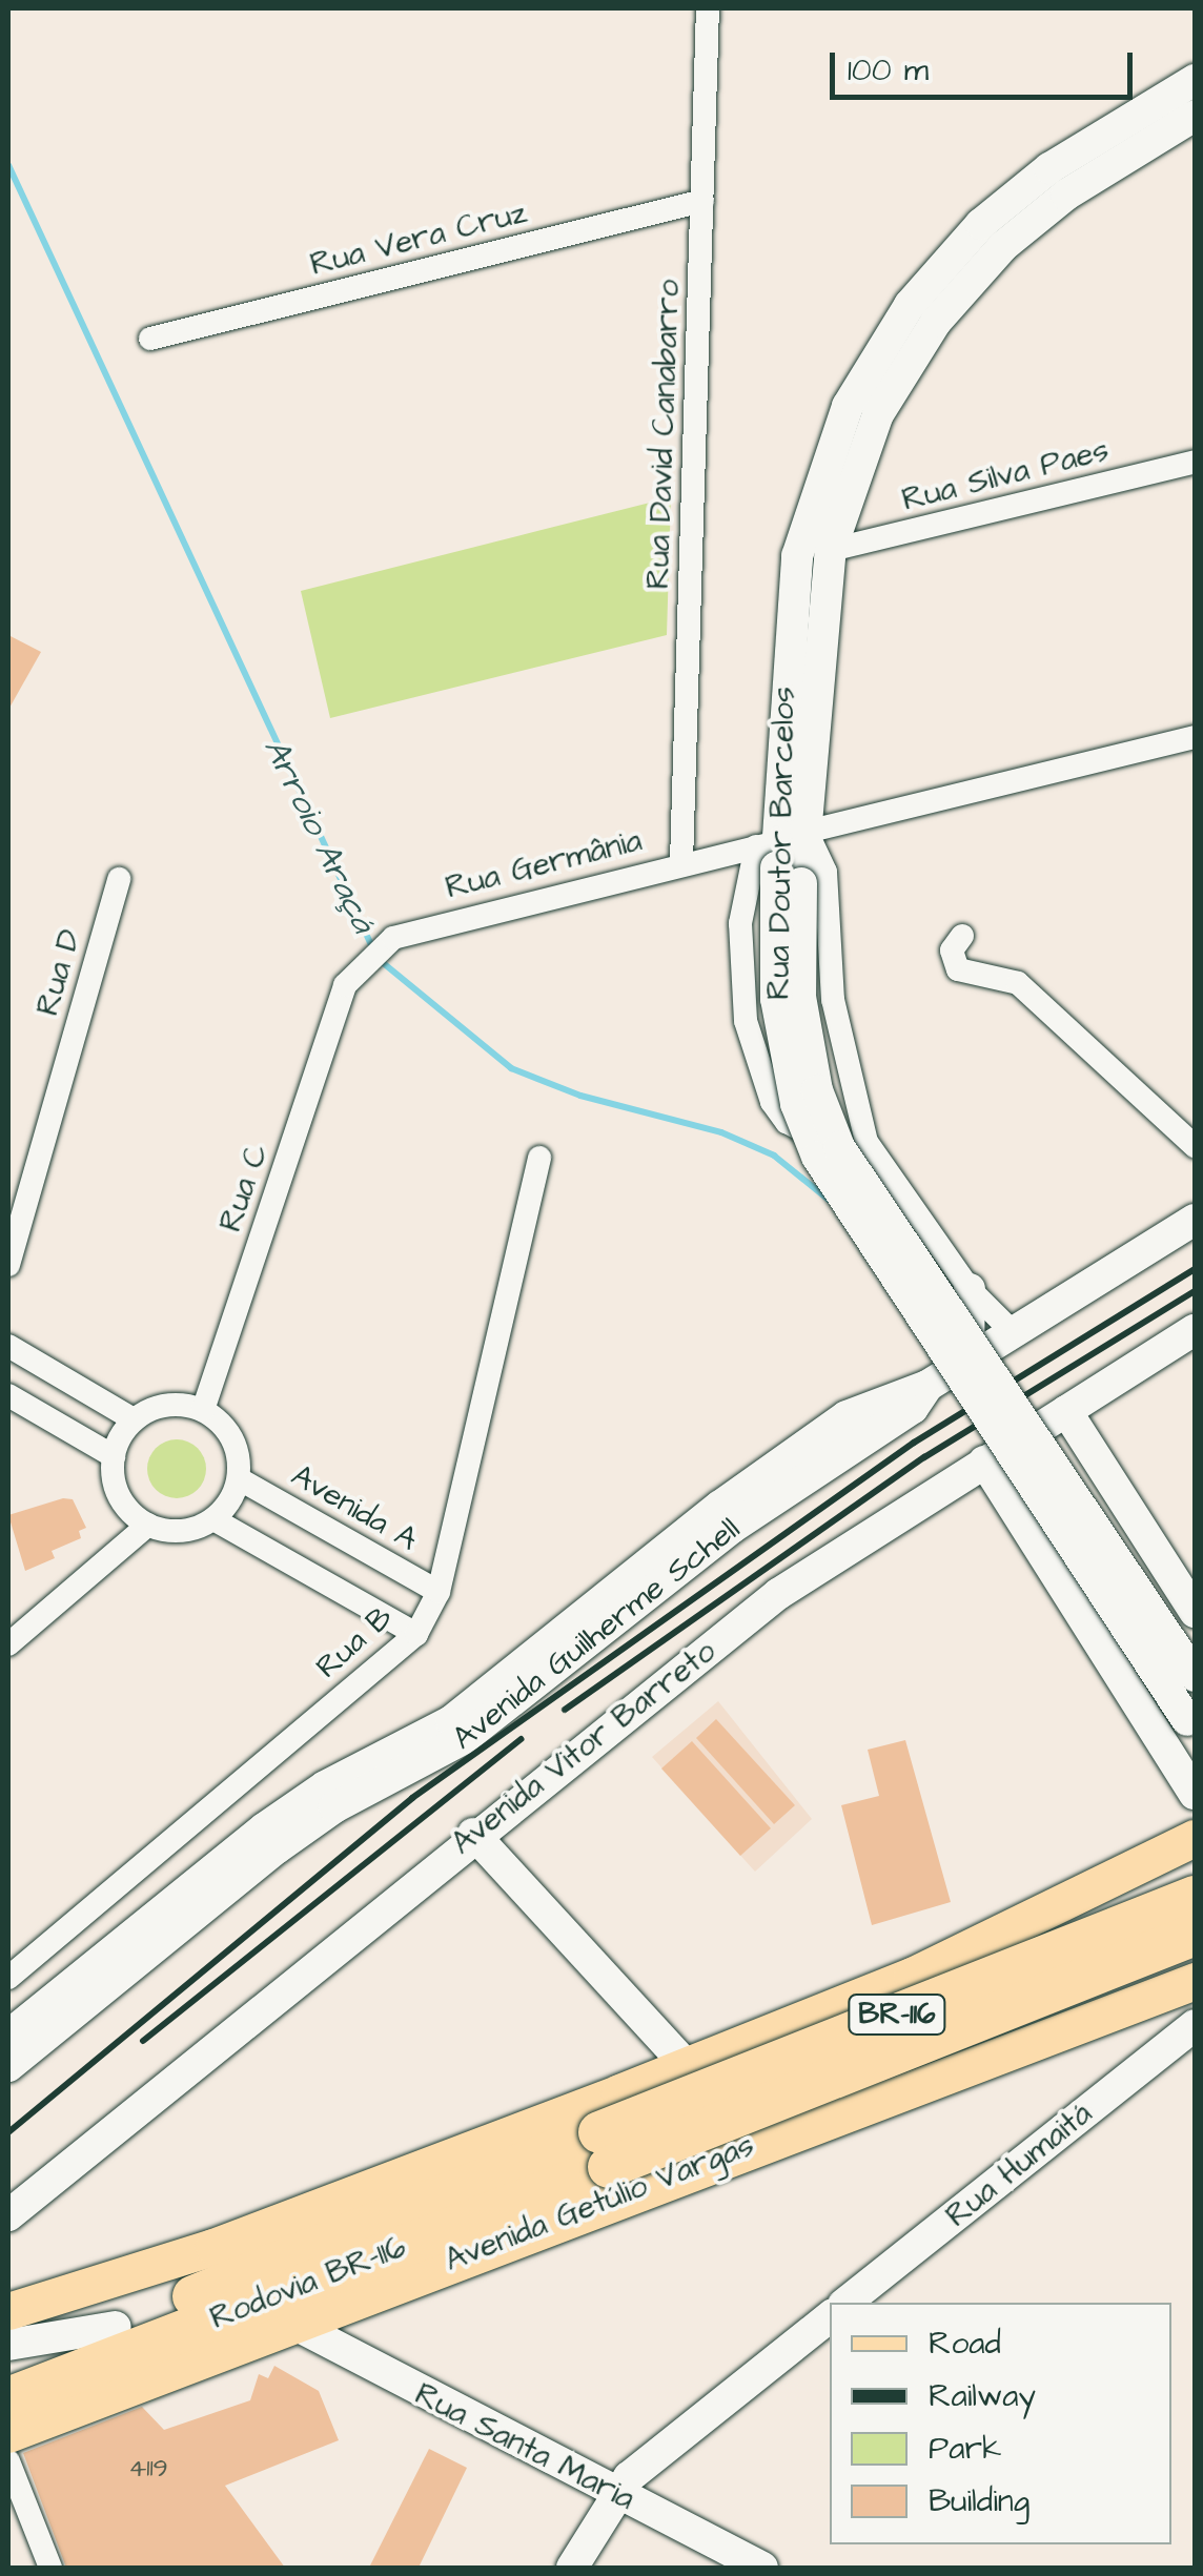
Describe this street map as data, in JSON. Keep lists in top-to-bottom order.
{
  "streets": {
    "highway": ["BR-116", "Rodovia BR-116"],
    "main road": [
      "Rua Doutor Barcelos",
      "Avenida Guilherme Schell",
      "Avenida Vitor Barreto",
      "Rua Humaitá",
      "Avenida Getúlio Vargas",
      "Rua Santa Maria"
    ],
    "street": [
      "Rua Vera Cruz",
      "Rua David Canabarro",
      "Rua Silva Paes",
      "Rua Germânia",
      "Rua D",
      "Rua C",
      "Avenida A",
      "Rua B"
    ]
  },
  "crossings": [
    ["Rua Vera Cruz", "Rua David Canabarro"],
    ["Rua David Canabarro", "Rua Germânia"],
    ["Rua Silva Paes", "Rua Doutor Barcelos"],
    ["Rua Doutor Barcelos", "Rua Germânia"],
    ["Rua Germânia", "Rua C"],
    ["Rua C", "Avenida A"],
    ["Avenida A", "Rua B"],
    ["BR-116", "Rodovia BR-116"],
    ["Avenida Getúlio Vargas", "Rua Santa Maria"]
  ],
  "water": ["Arroio Araçá"],
  "house_numbers": ["4119"],
  "legend": [
    "Road",
    "Railway",
    "Park",
    "Building"
  ],
  "scale_bar": "100 m"
}
